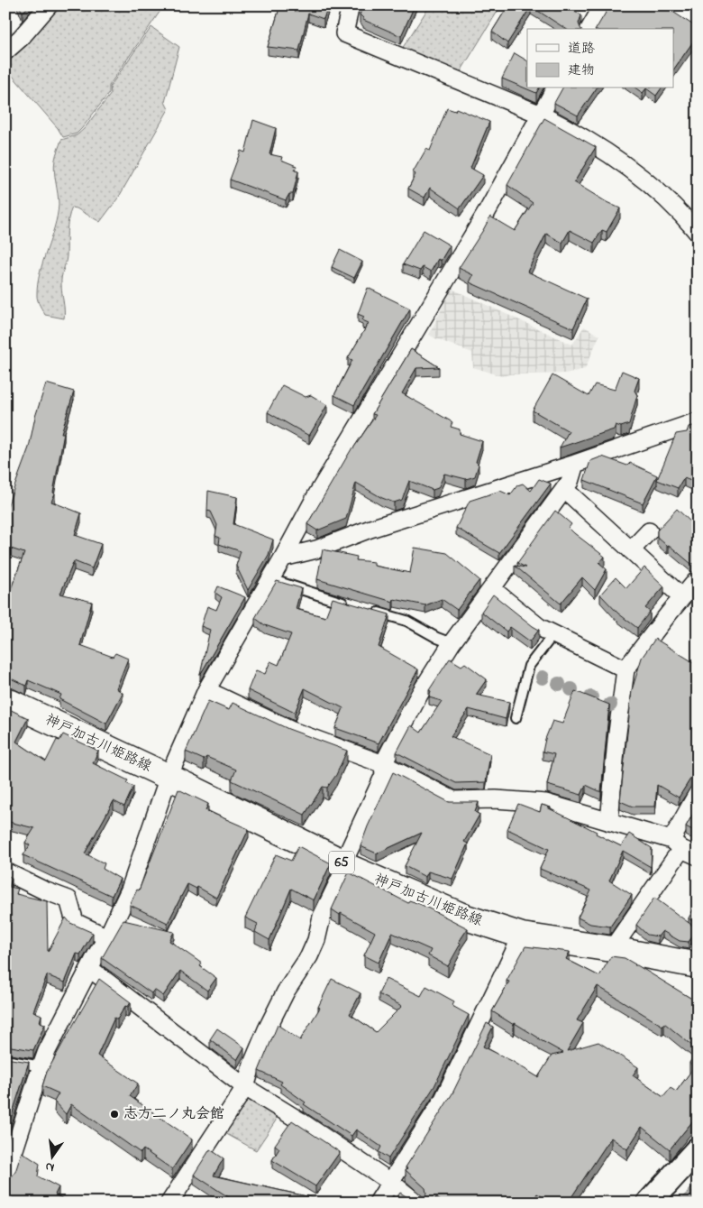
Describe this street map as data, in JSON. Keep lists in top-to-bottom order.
{
  "streets": {
    "main road": ["神戸加古川姫路線", "65"]
  },
  "places": ["志方二ノ丸会館"],
  "legend": ["道路", "建物"],
  "north": "bottom"
}
